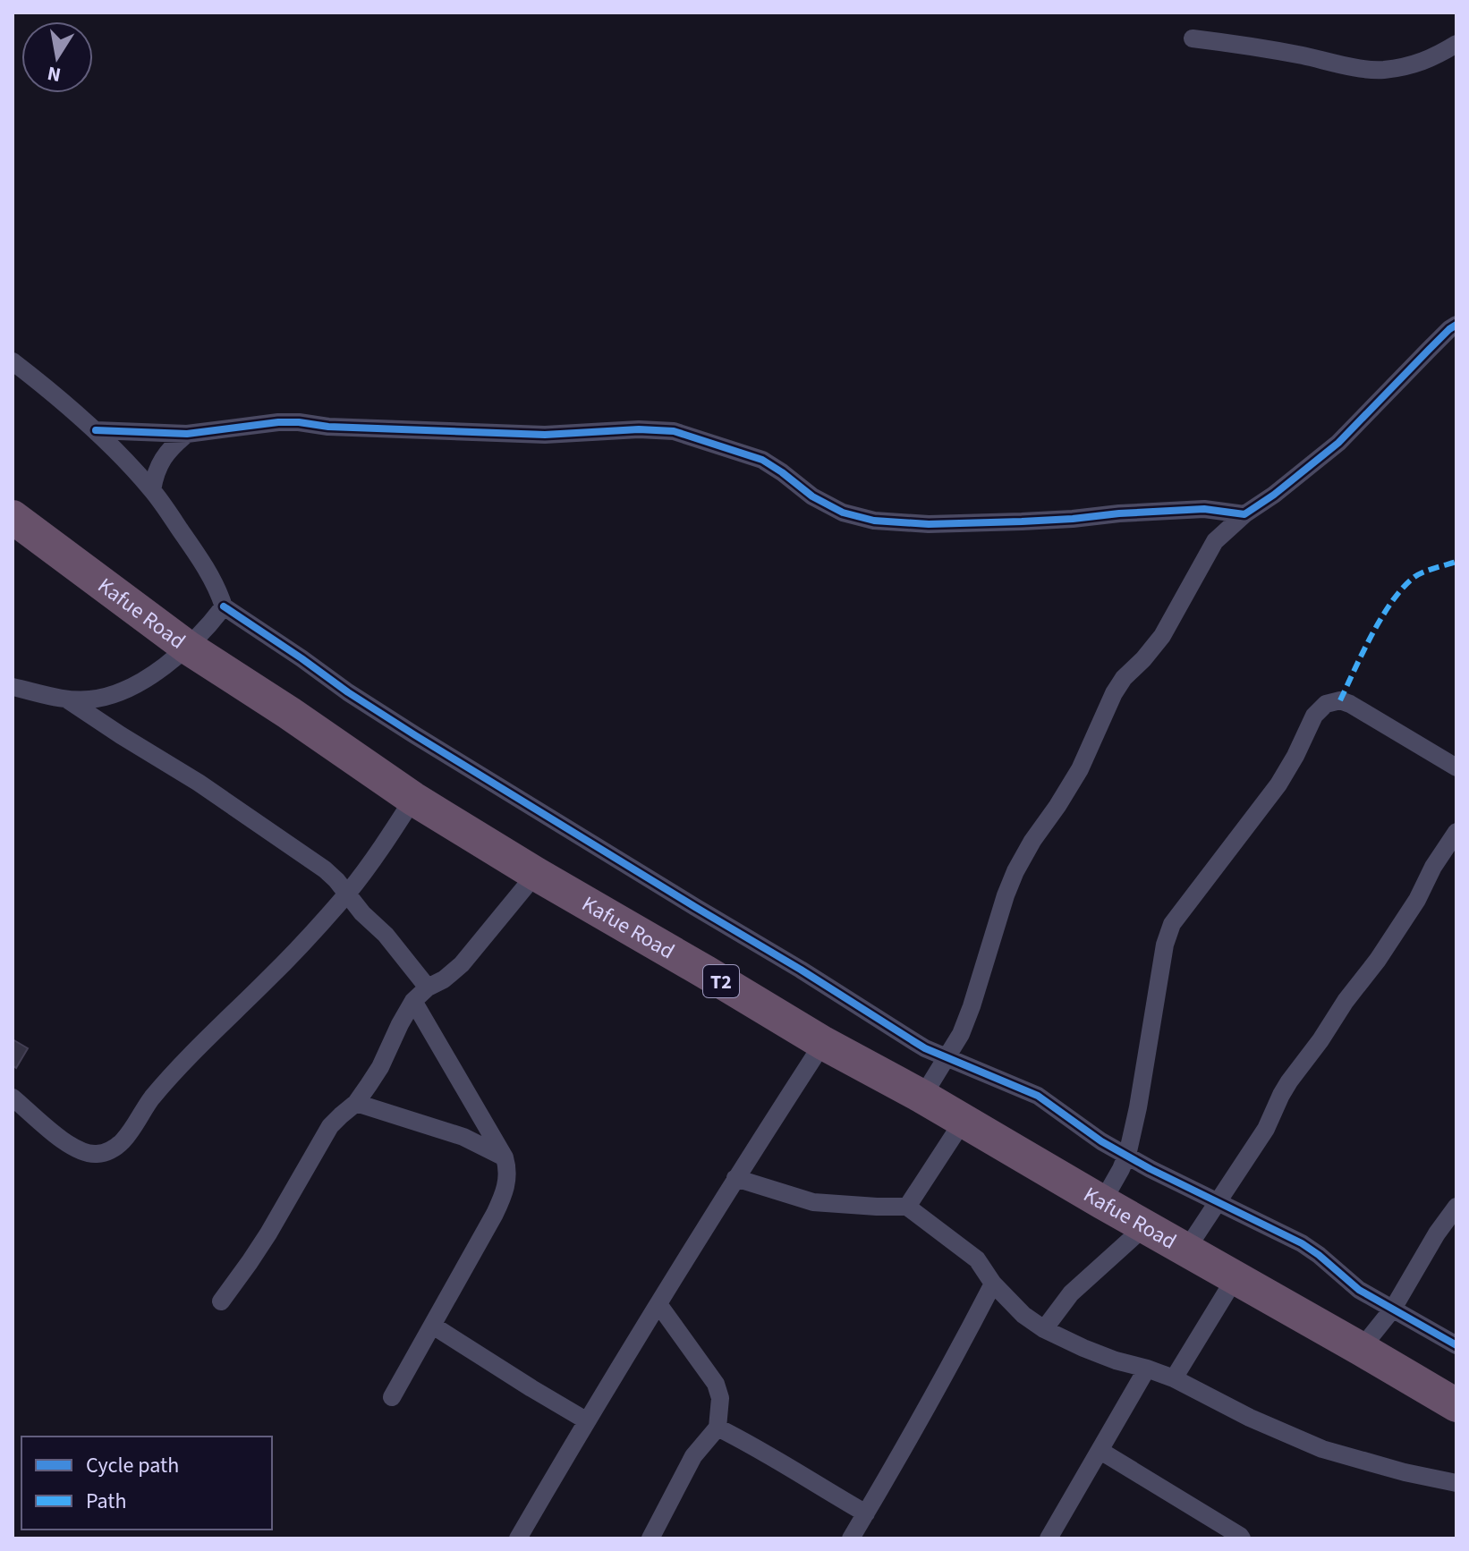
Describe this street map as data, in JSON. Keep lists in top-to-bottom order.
{
  "streets": {
    "highway": ["Kafue Road", "T2"]
  },
  "legend": ["Cycle path", "Path"],
  "north": "bottom"
}
